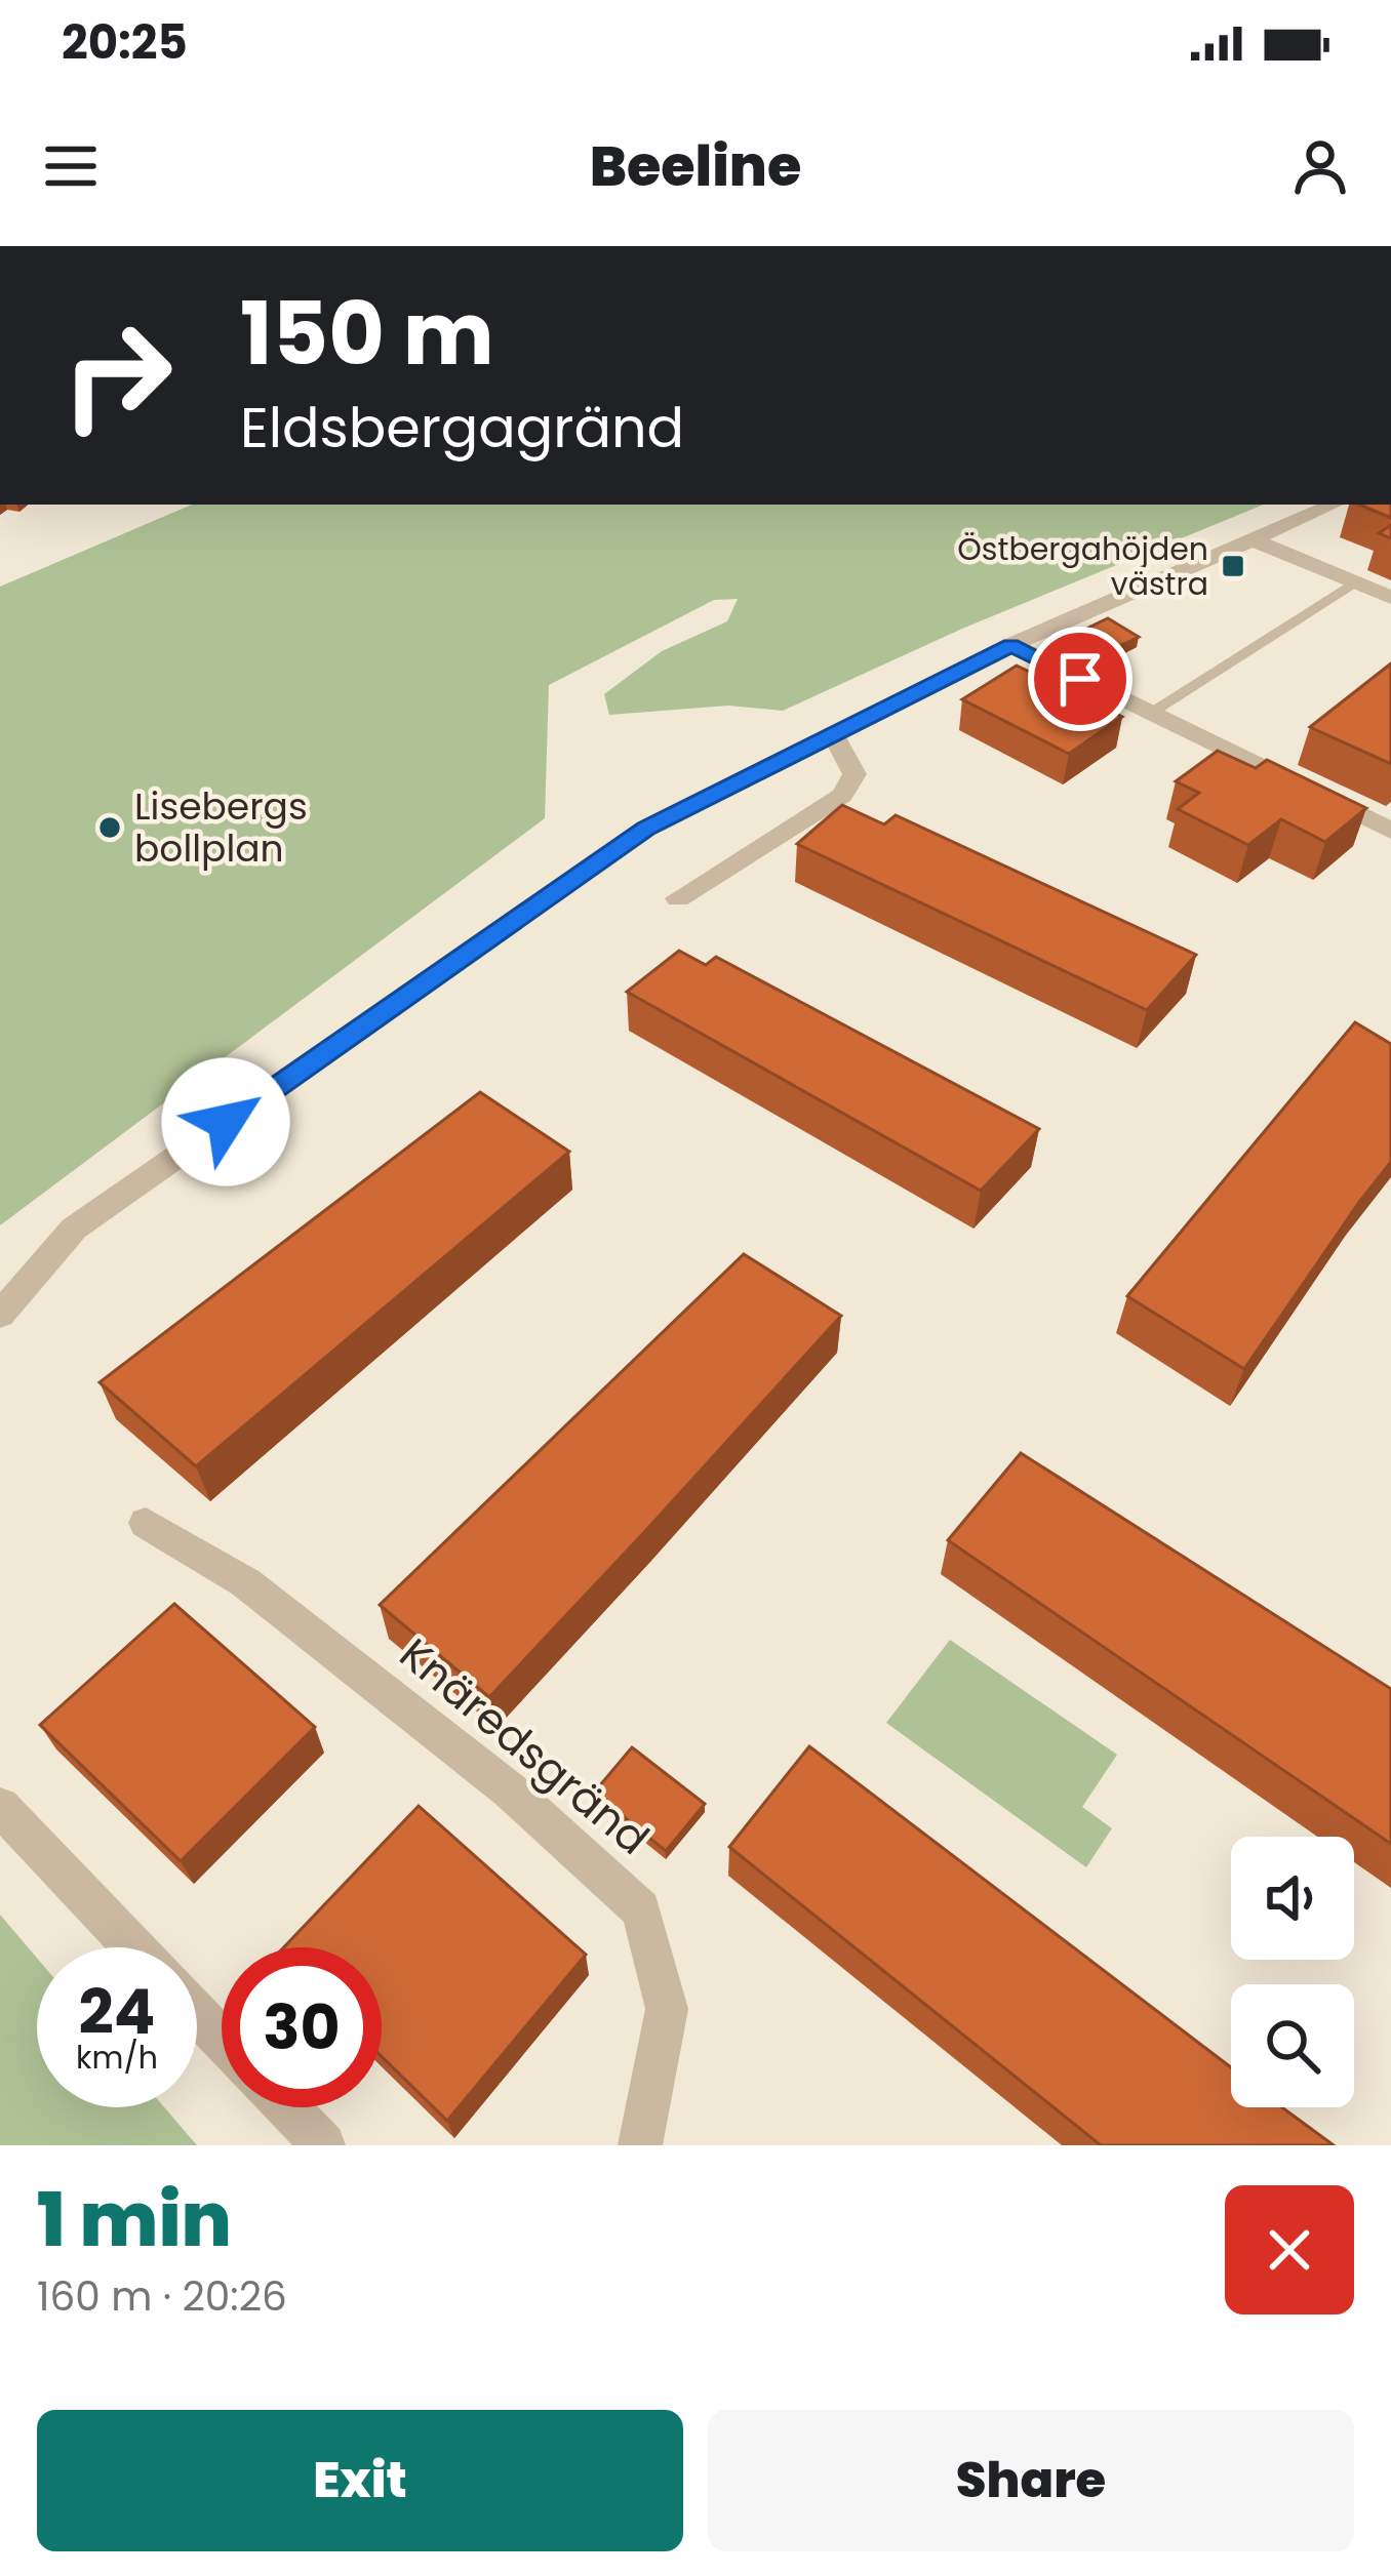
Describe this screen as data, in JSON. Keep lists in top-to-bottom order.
{
  "streets": {
    "street": ["Knäredsgränd"]
  },
  "places": {
    "transit": ["Östbergahöjden västra"],
    "other": ["Lisebergs bollplan"]
  },
  "page": {
    "status": "20:25",
    "header": "Beeline",
    "turn": ["150 m", "Eldsbergagränd"],
    "speed": "24 km/h",
    "limit": "30",
    "heading": ["1 min", "160 m · 20:26"],
    "buttons": ["Exit", "Share"]
  }
}
